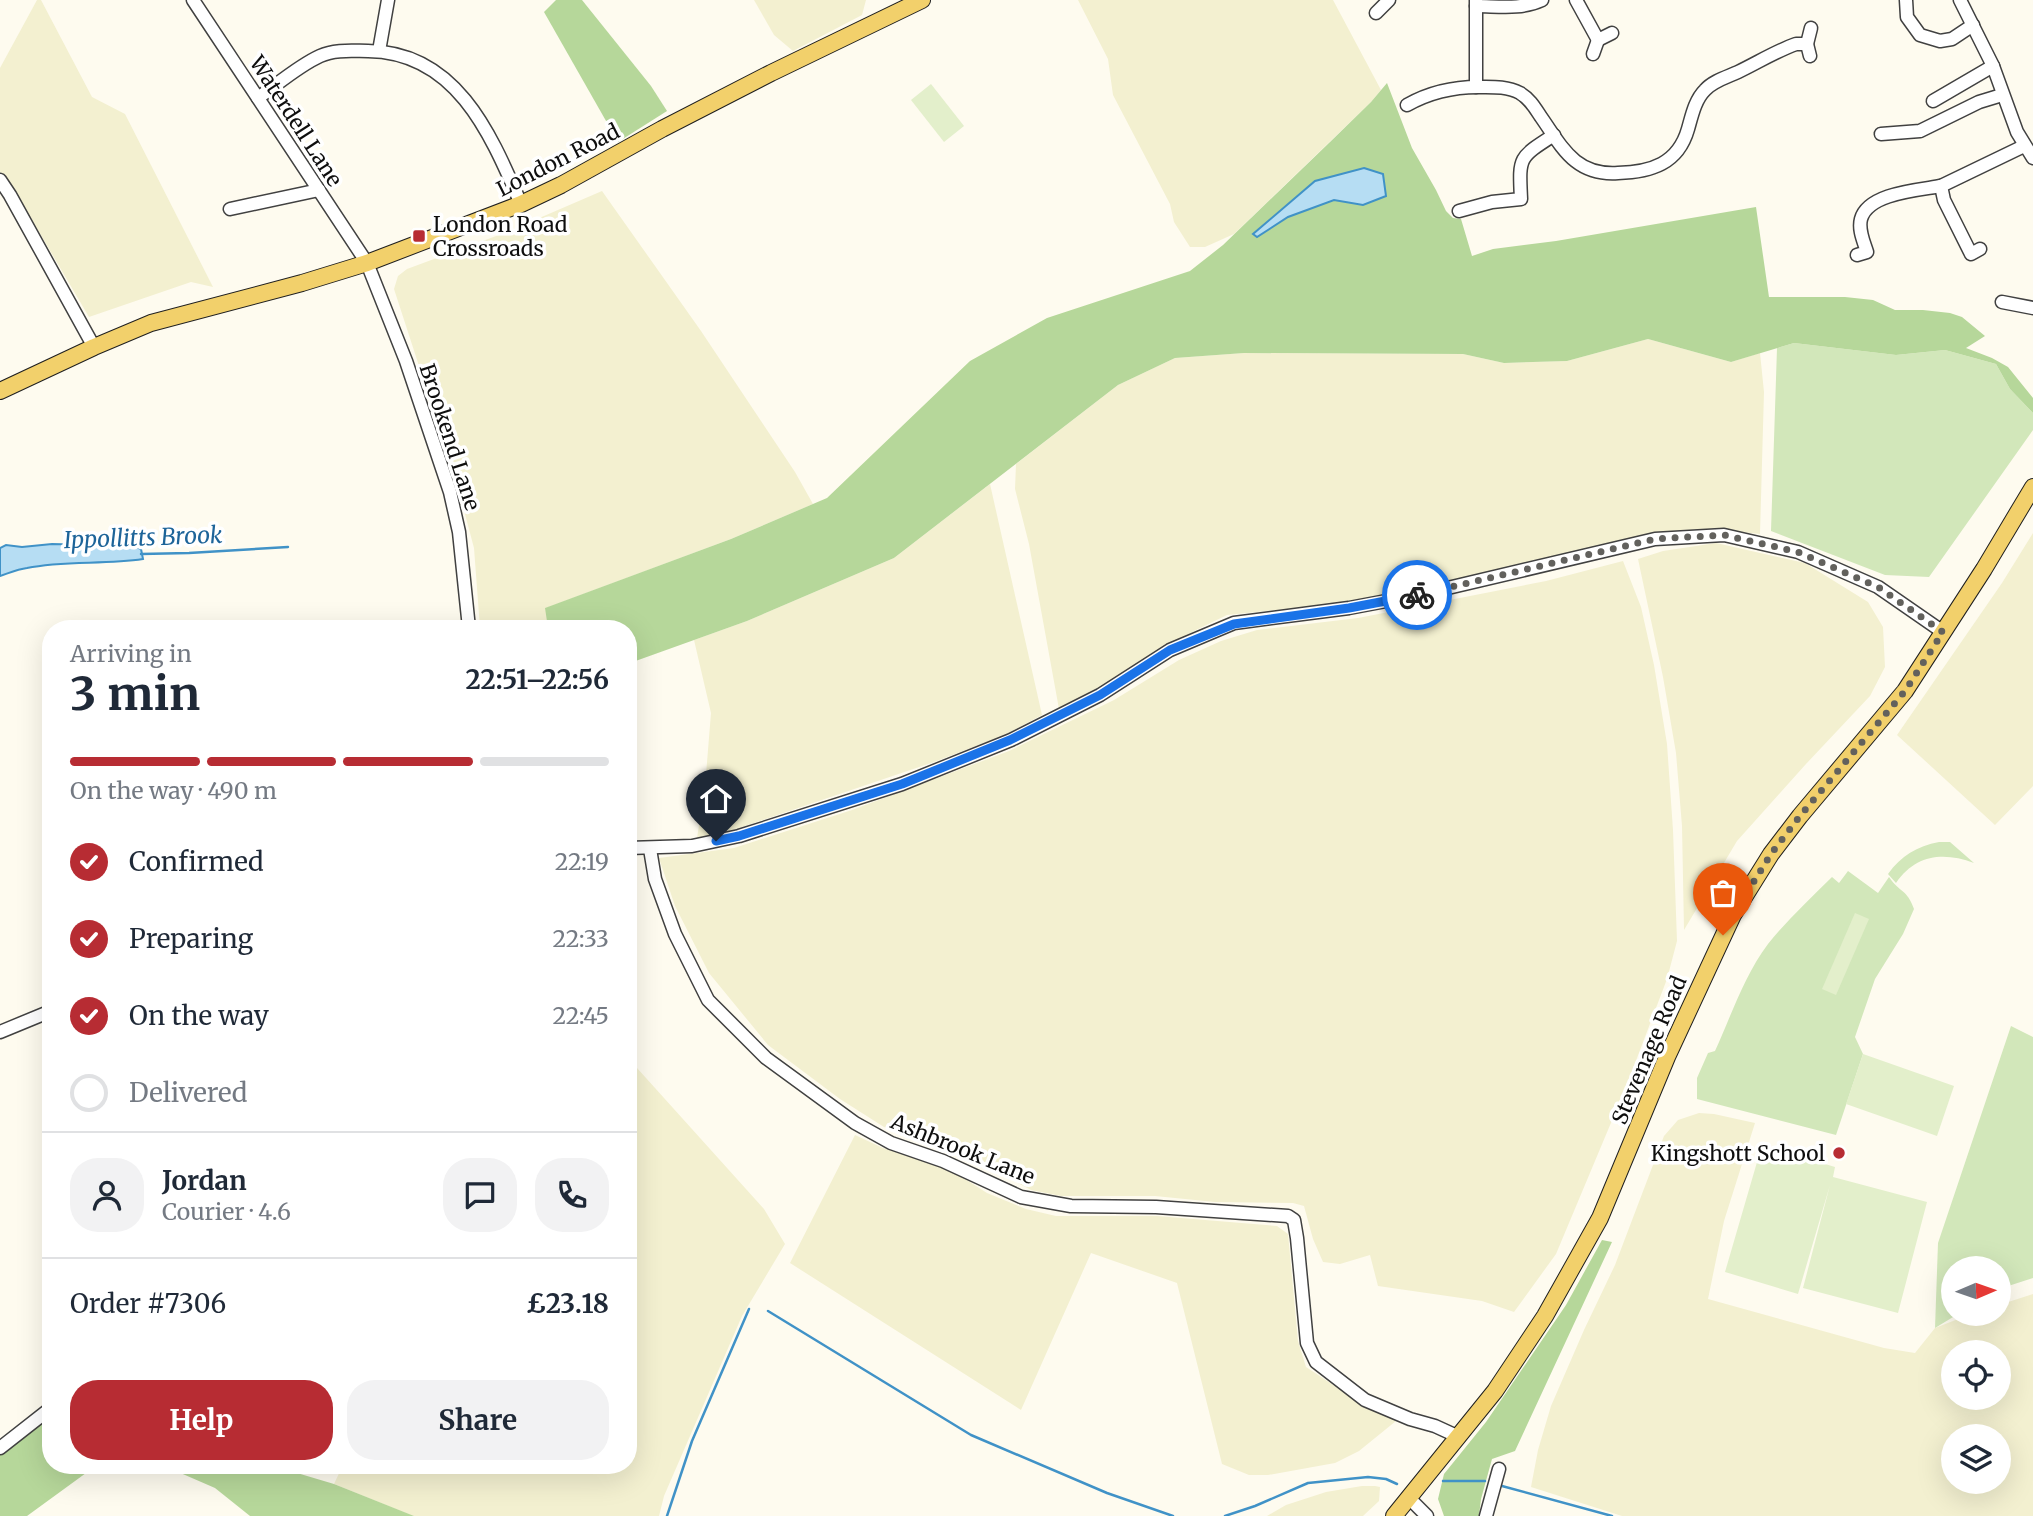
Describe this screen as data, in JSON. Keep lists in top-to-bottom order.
{
  "streets": {
    "main road": ["London Road", "Stevenage Road"],
    "street": ["Waterdell Lane", "Brookend Lane", "Ashbrook Lane"]
  },
  "crossings": [
    ["Waterdell Lane", "London Road"],
    ["Waterdell Lane", "Brookend Lane"],
    ["London Road", "Brookend Lane"],
    ["Stevenage Road", "Ashbrook Lane"]
  ],
  "water": ["Ippollitts Brook"],
  "places": {
    "transit": ["London Road Crossroads"],
    "other": ["Kingshott School"]
  },
  "north": "right",
  "page": {
    "heading": ["3 min", "Arriving in", "22:51–22:56"],
    "panel": [
      "Jordan",
      "Courier · 4.6",
      "Order #7306",
      "£23.18"
    ],
    "bar": "On the way · 490 m",
    "list": [
      ["Confirmed", "22:19"],
      ["Preparing", "22:33"],
      ["On the way", "22:45"],
      "Delivered"
    ],
    "buttons": ["Help", "Share"]
  }
}
